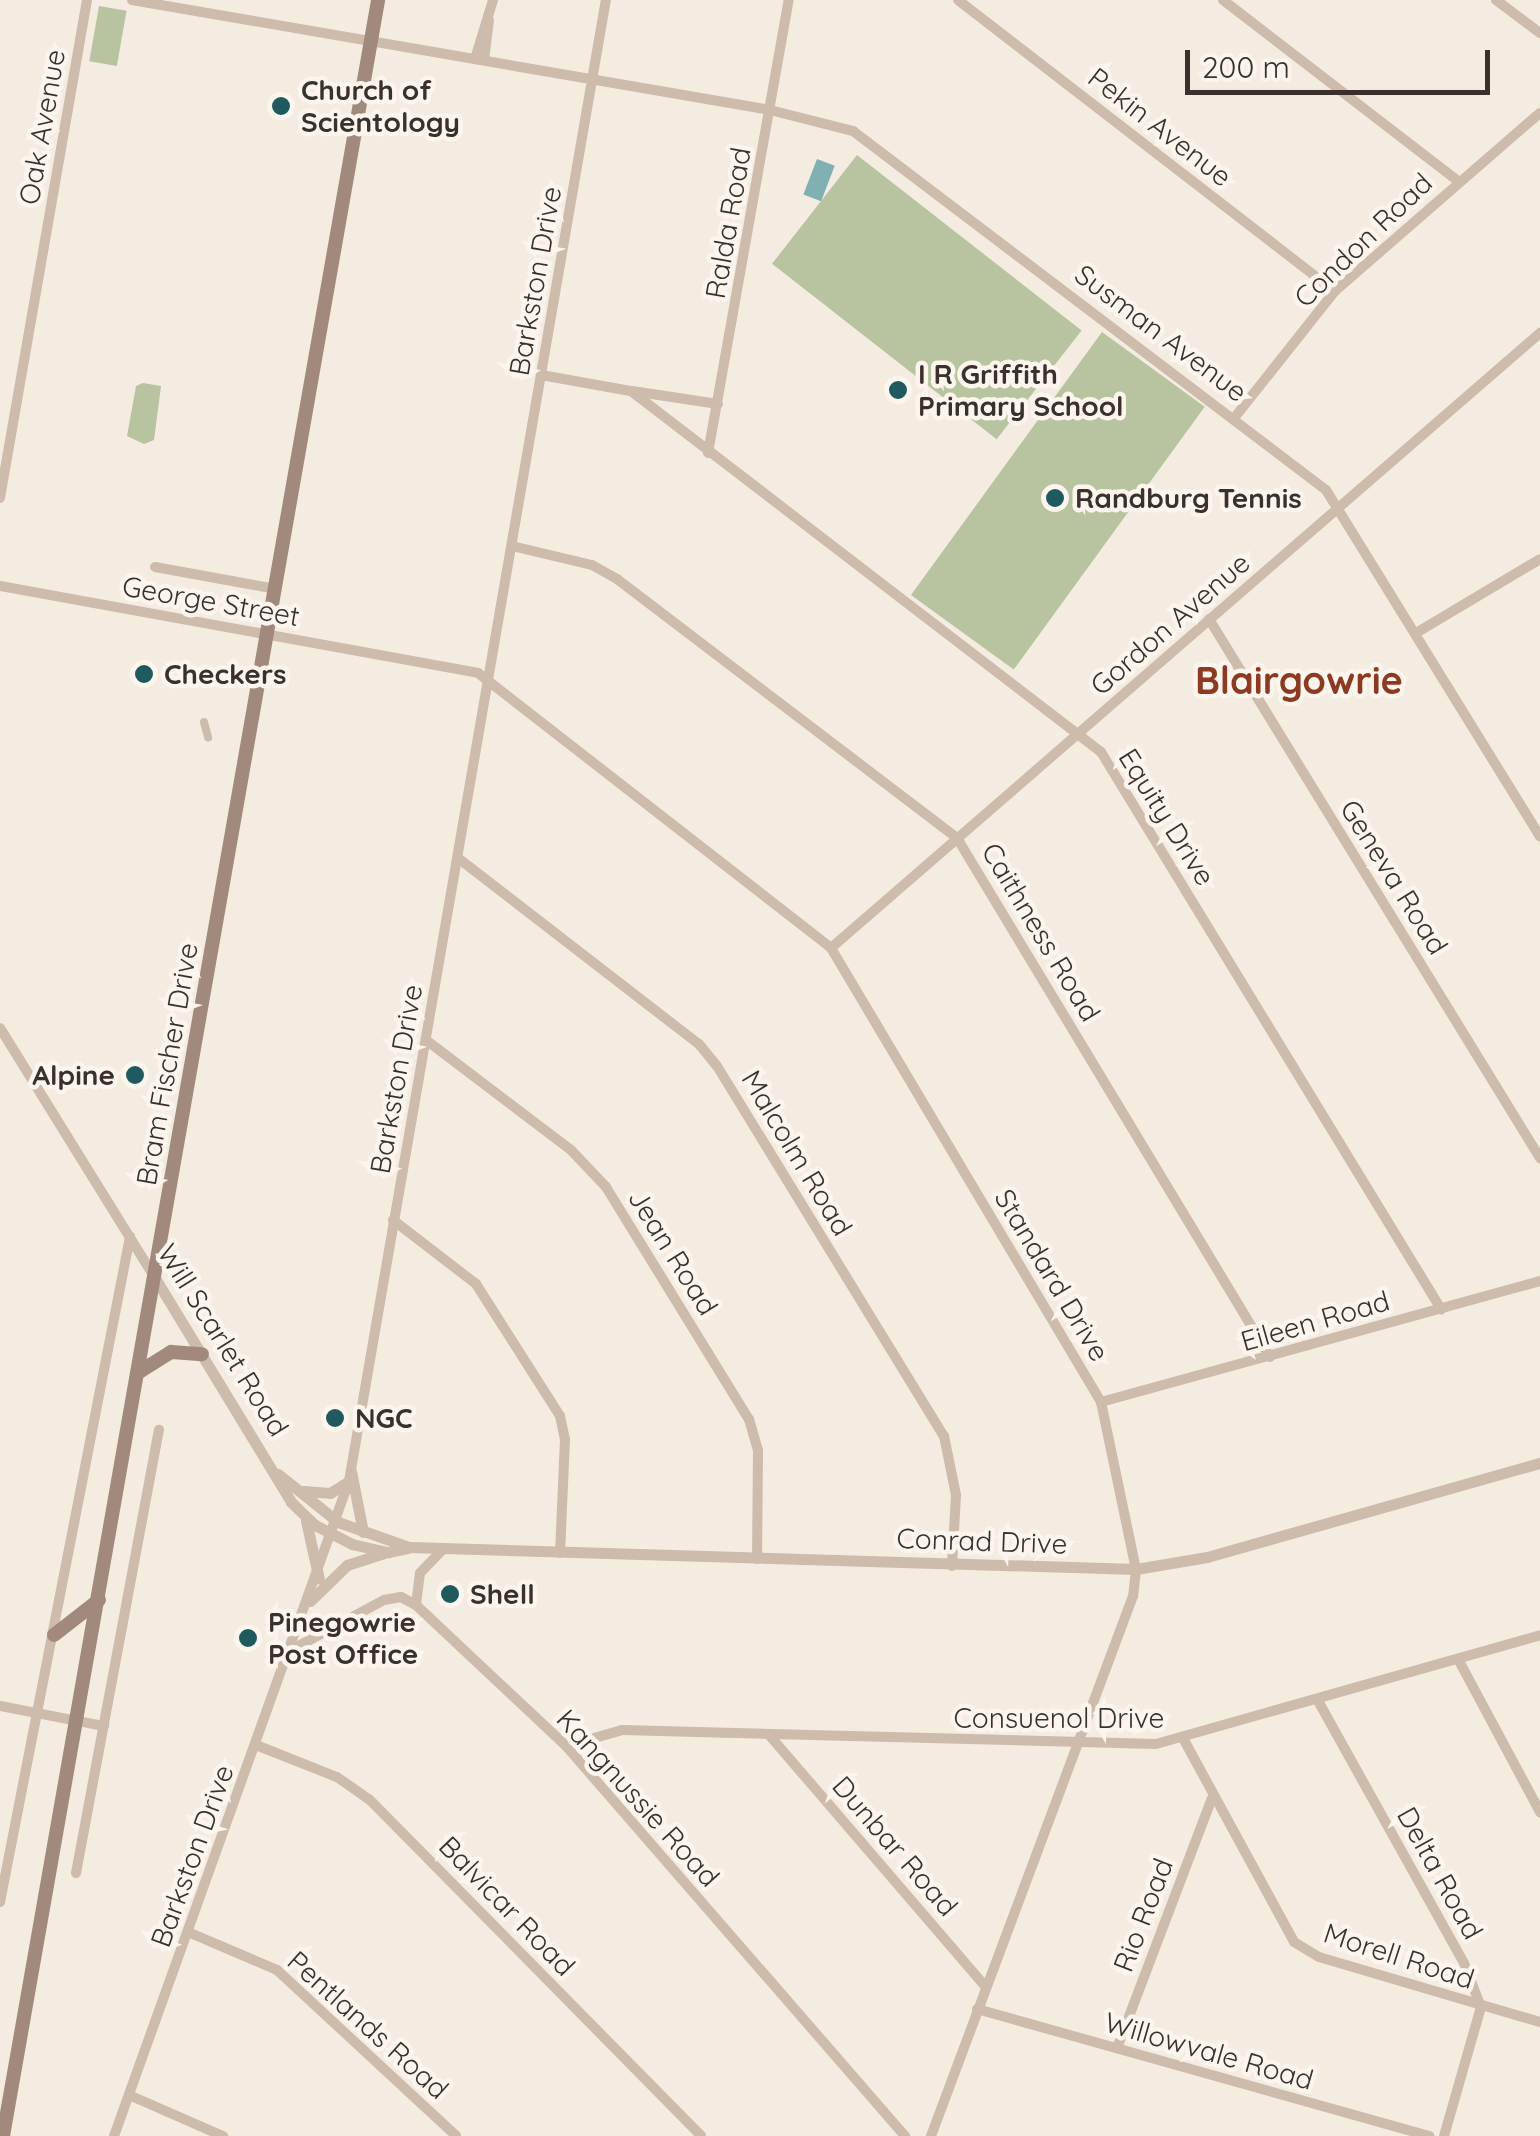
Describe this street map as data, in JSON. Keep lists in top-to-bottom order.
{
  "streets": {
    "main road": ["Bram Fischer Drive"],
    "street": [
      "Oak Avenue",
      "Pekin Avenue",
      "Ralda Road",
      "Condon Road",
      "Barkston Drive",
      "Susman Avenue",
      "George Street",
      "Gordon Avenue",
      "Equity Drive",
      "Geneva Road",
      "Caithness Road",
      "Malcolm Road",
      "Jean Road",
      "Standard Drive",
      "Eileen Road",
      "Will Scarlet Road",
      "Conrad Drive",
      "Consuenol Drive",
      "Kangnussie Road",
      "Dunbar Road",
      "Delta Road",
      "Balvicar Road",
      "Rio Road",
      "Morell Road",
      "Pentlands Road",
      "Willowvale Road"
    ]
  },
  "crossings": [
    ["Pekin Avenue", "Condon Road"],
    ["Ralda Road", "Susman Avenue"],
    ["Ralda Road", "Equity Drive"],
    ["Condon Road", "Susman Avenue"],
    ["Barkston Drive", "Susman Avenue"],
    ["Barkston Drive", "Equity Drive"],
    ["Barkston Drive", "Caithness Road"],
    ["Barkston Drive", "Malcolm Road"],
    ["Barkston Drive", "Jean Road"],
    ["Barkston Drive", "Standard Drive"],
    ["Barkston Drive", "Will Scarlet Road"],
    ["Barkston Drive", "Conrad Drive"],
    ["Barkston Drive", "Balvicar Road"],
    ["Barkston Drive", "Pentlands Road"],
    ["Susman Avenue", "Gordon Avenue"],
    ["Susman Avenue", "Bram Fischer Drive"],
    ["George Street", "Bram Fischer Drive"],
    ["George Street", "Standard Drive"],
    ["Gordon Avenue", "Equity Drive"],
    ["Gordon Avenue", "Geneva Road"],
    ["Gordon Avenue", "Caithness Road"],
    ["Gordon Avenue", "Standard Drive"],
    ["Equity Drive", "Eileen Road"],
    ["Caithness Road", "Eileen Road"],
    ["Bram Fischer Drive", "Will Scarlet Road"],
    ["Malcolm Road", "Conrad Drive"],
    ["Jean Road", "Conrad Drive"],
    ["Standard Drive", "Eileen Road"],
    ["Standard Drive", "Conrad Drive"],
    ["Standard Drive", "Consuenol Drive"],
    ["Standard Drive", "Dunbar Road"],
    ["Standard Drive", "Willowvale Road"],
    ["Will Scarlet Road", "Conrad Drive"],
    ["Consuenol Drive", "Kangnussie Road"],
    ["Consuenol Drive", "Dunbar Road"],
    ["Consuenol Drive", "Delta Road"],
    ["Consuenol Drive", "Morell Road"],
    ["Delta Road", "Morell Road"],
    ["Rio Road", "Morell Road"],
    ["Rio Road", "Willowvale Road"]
  ],
  "districts": ["Blairgowrie"],
  "places": [
    "Church of Scientology",
    "I R Griffith Primary School",
    "Randburg Tennis",
    "Checkers",
    "Alpine",
    "NGC",
    "Shell",
    "Pinegowrie Post Office"
  ],
  "scale_bar": "200 m"
}
